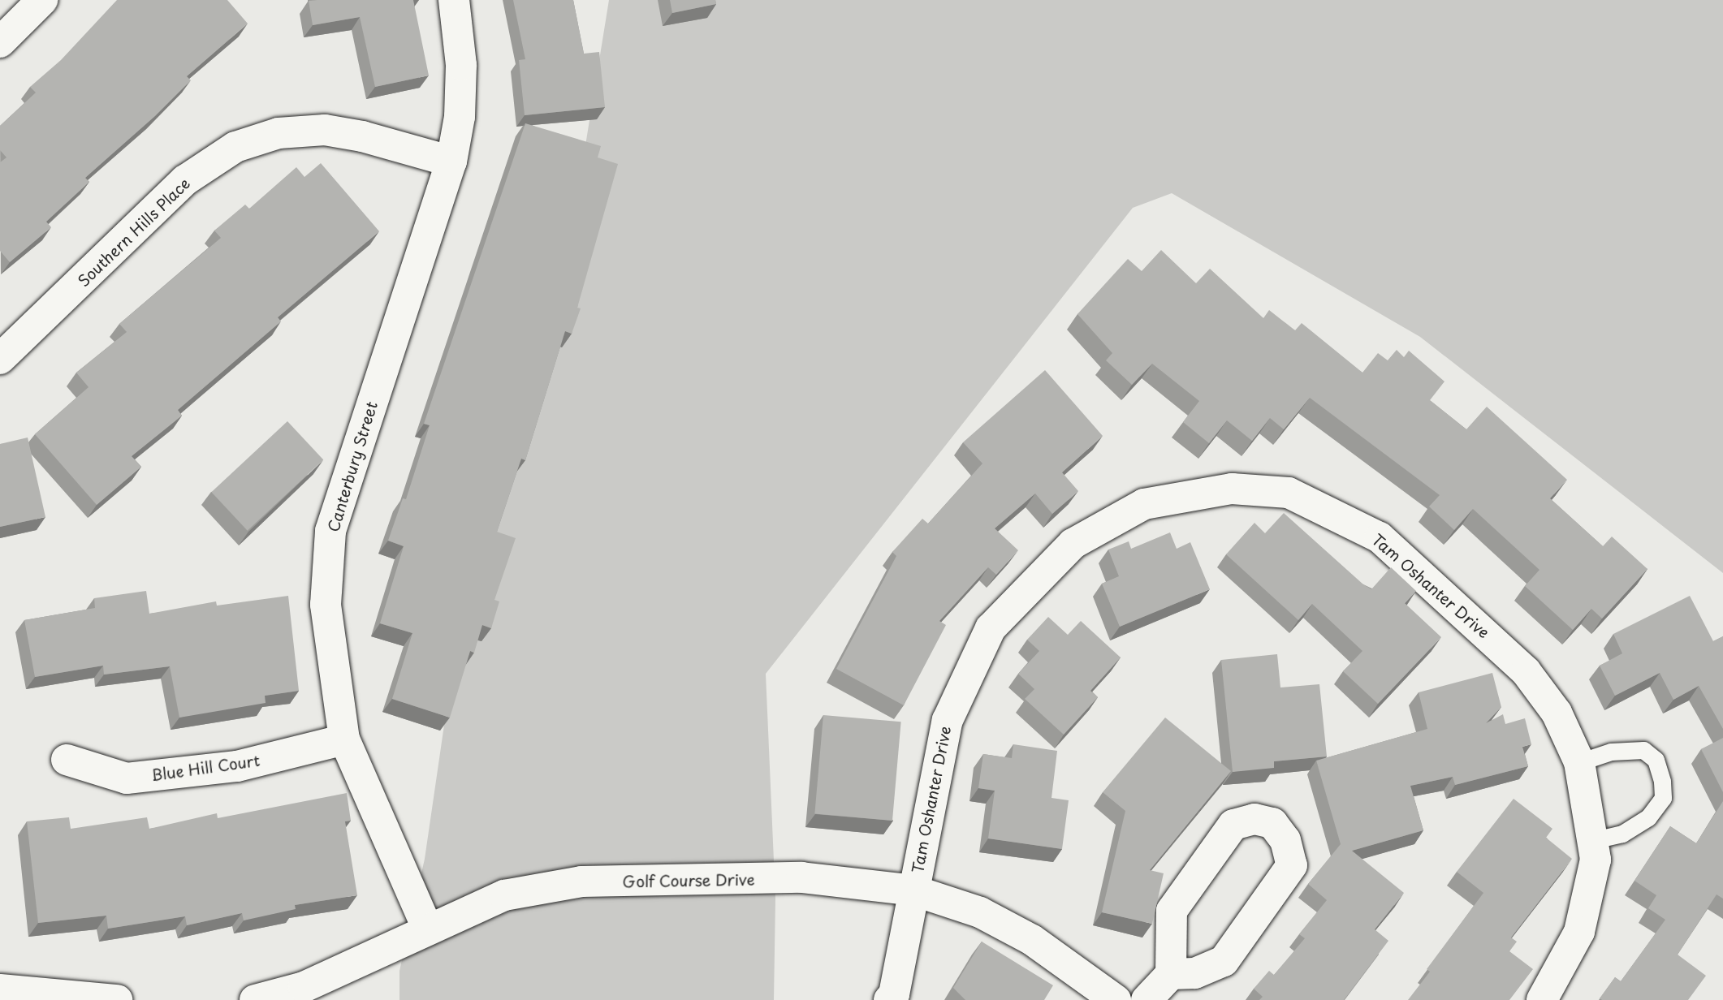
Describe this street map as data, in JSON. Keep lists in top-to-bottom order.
{
  "streets": {
    "street": [
      "Southern Hills Place",
      "Canterbury Street",
      "Tam Oshanter Drive",
      "Blue Hill Court",
      "Golf Course Drive"
    ]
  },
  "crossings": [
    ["Southern Hills Place", "Canterbury Street"],
    ["Canterbury Street", "Blue Hill Court"],
    ["Canterbury Street", "Golf Course Drive"],
    ["Tam Oshanter Drive", "Golf Course Drive"]
  ]
}
